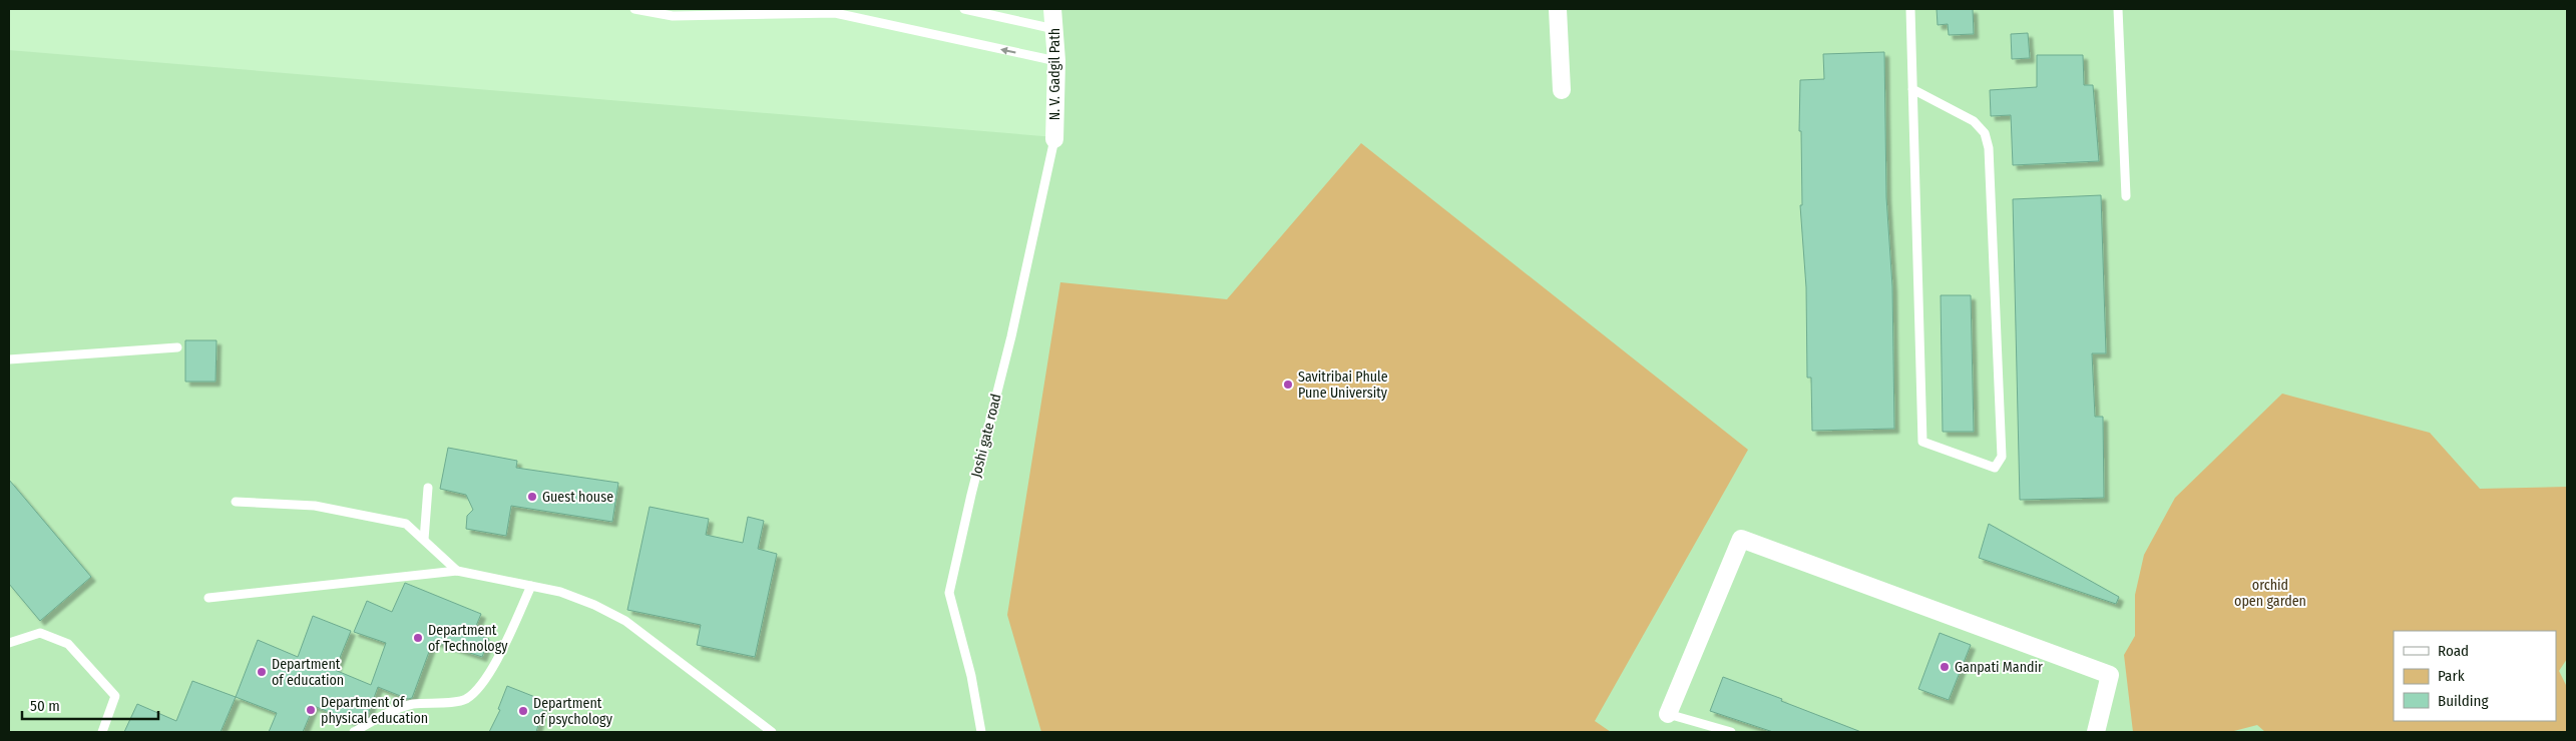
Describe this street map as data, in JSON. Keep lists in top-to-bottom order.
{
  "streets": {
    "street": ["N. V. Gadgil Path"],
    "lane": ["Joshi gate road"]
  },
  "crossings": [
    ["N. V. Gadgil Path", "Joshi gate road"]
  ],
  "parks": ["orchid open garden"],
  "places": [
    "Savitribai Phule Pune University",
    "Guest house",
    "Department of Technology",
    "Ganpati Mandir",
    "Department of education",
    "Department of physical education",
    "Department of psychology"
  ],
  "legend": ["Road", "Park", "Building"],
  "scale_bar": "50 m"
}
